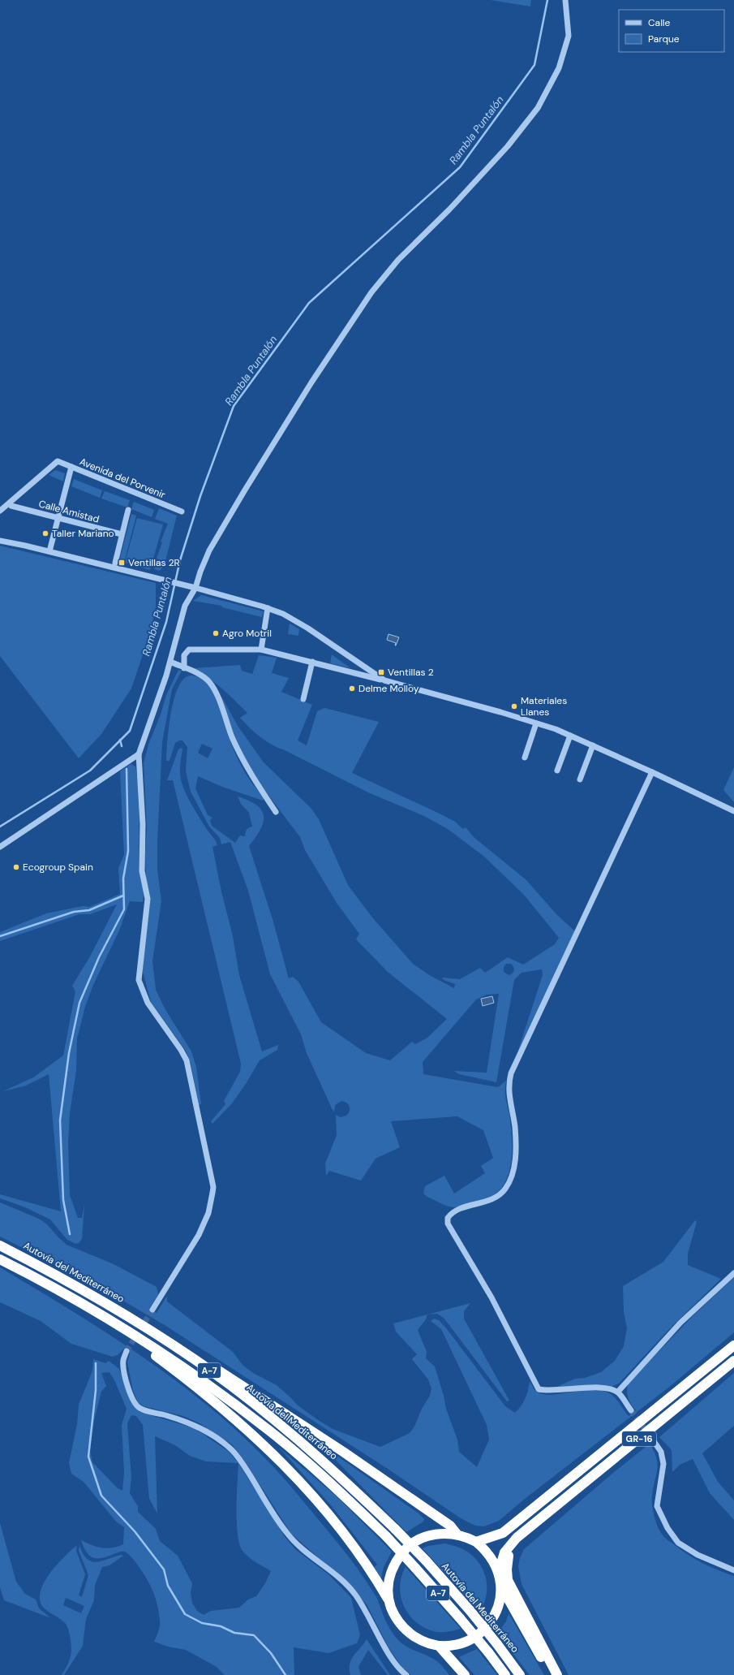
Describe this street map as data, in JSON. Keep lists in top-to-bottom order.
{
  "streets": {
    "highway": ["Autovía del Mediterráneo", "A-7", "GR-16"],
    "street": ["Avenida del Porvenir", "Calle Amistad"]
  },
  "water": ["Rambla Puntalón"],
  "places": {
    "other": [
      "Taller Mariano",
      "Agro Motril",
      "Delme Molloy",
      "Materiales Llanes",
      "Ecogroup Spain"
    ],
    "transit": ["Ventillas 2R", "Ventillas 2"]
  },
  "legend": ["Calle", "Parque"]
}
